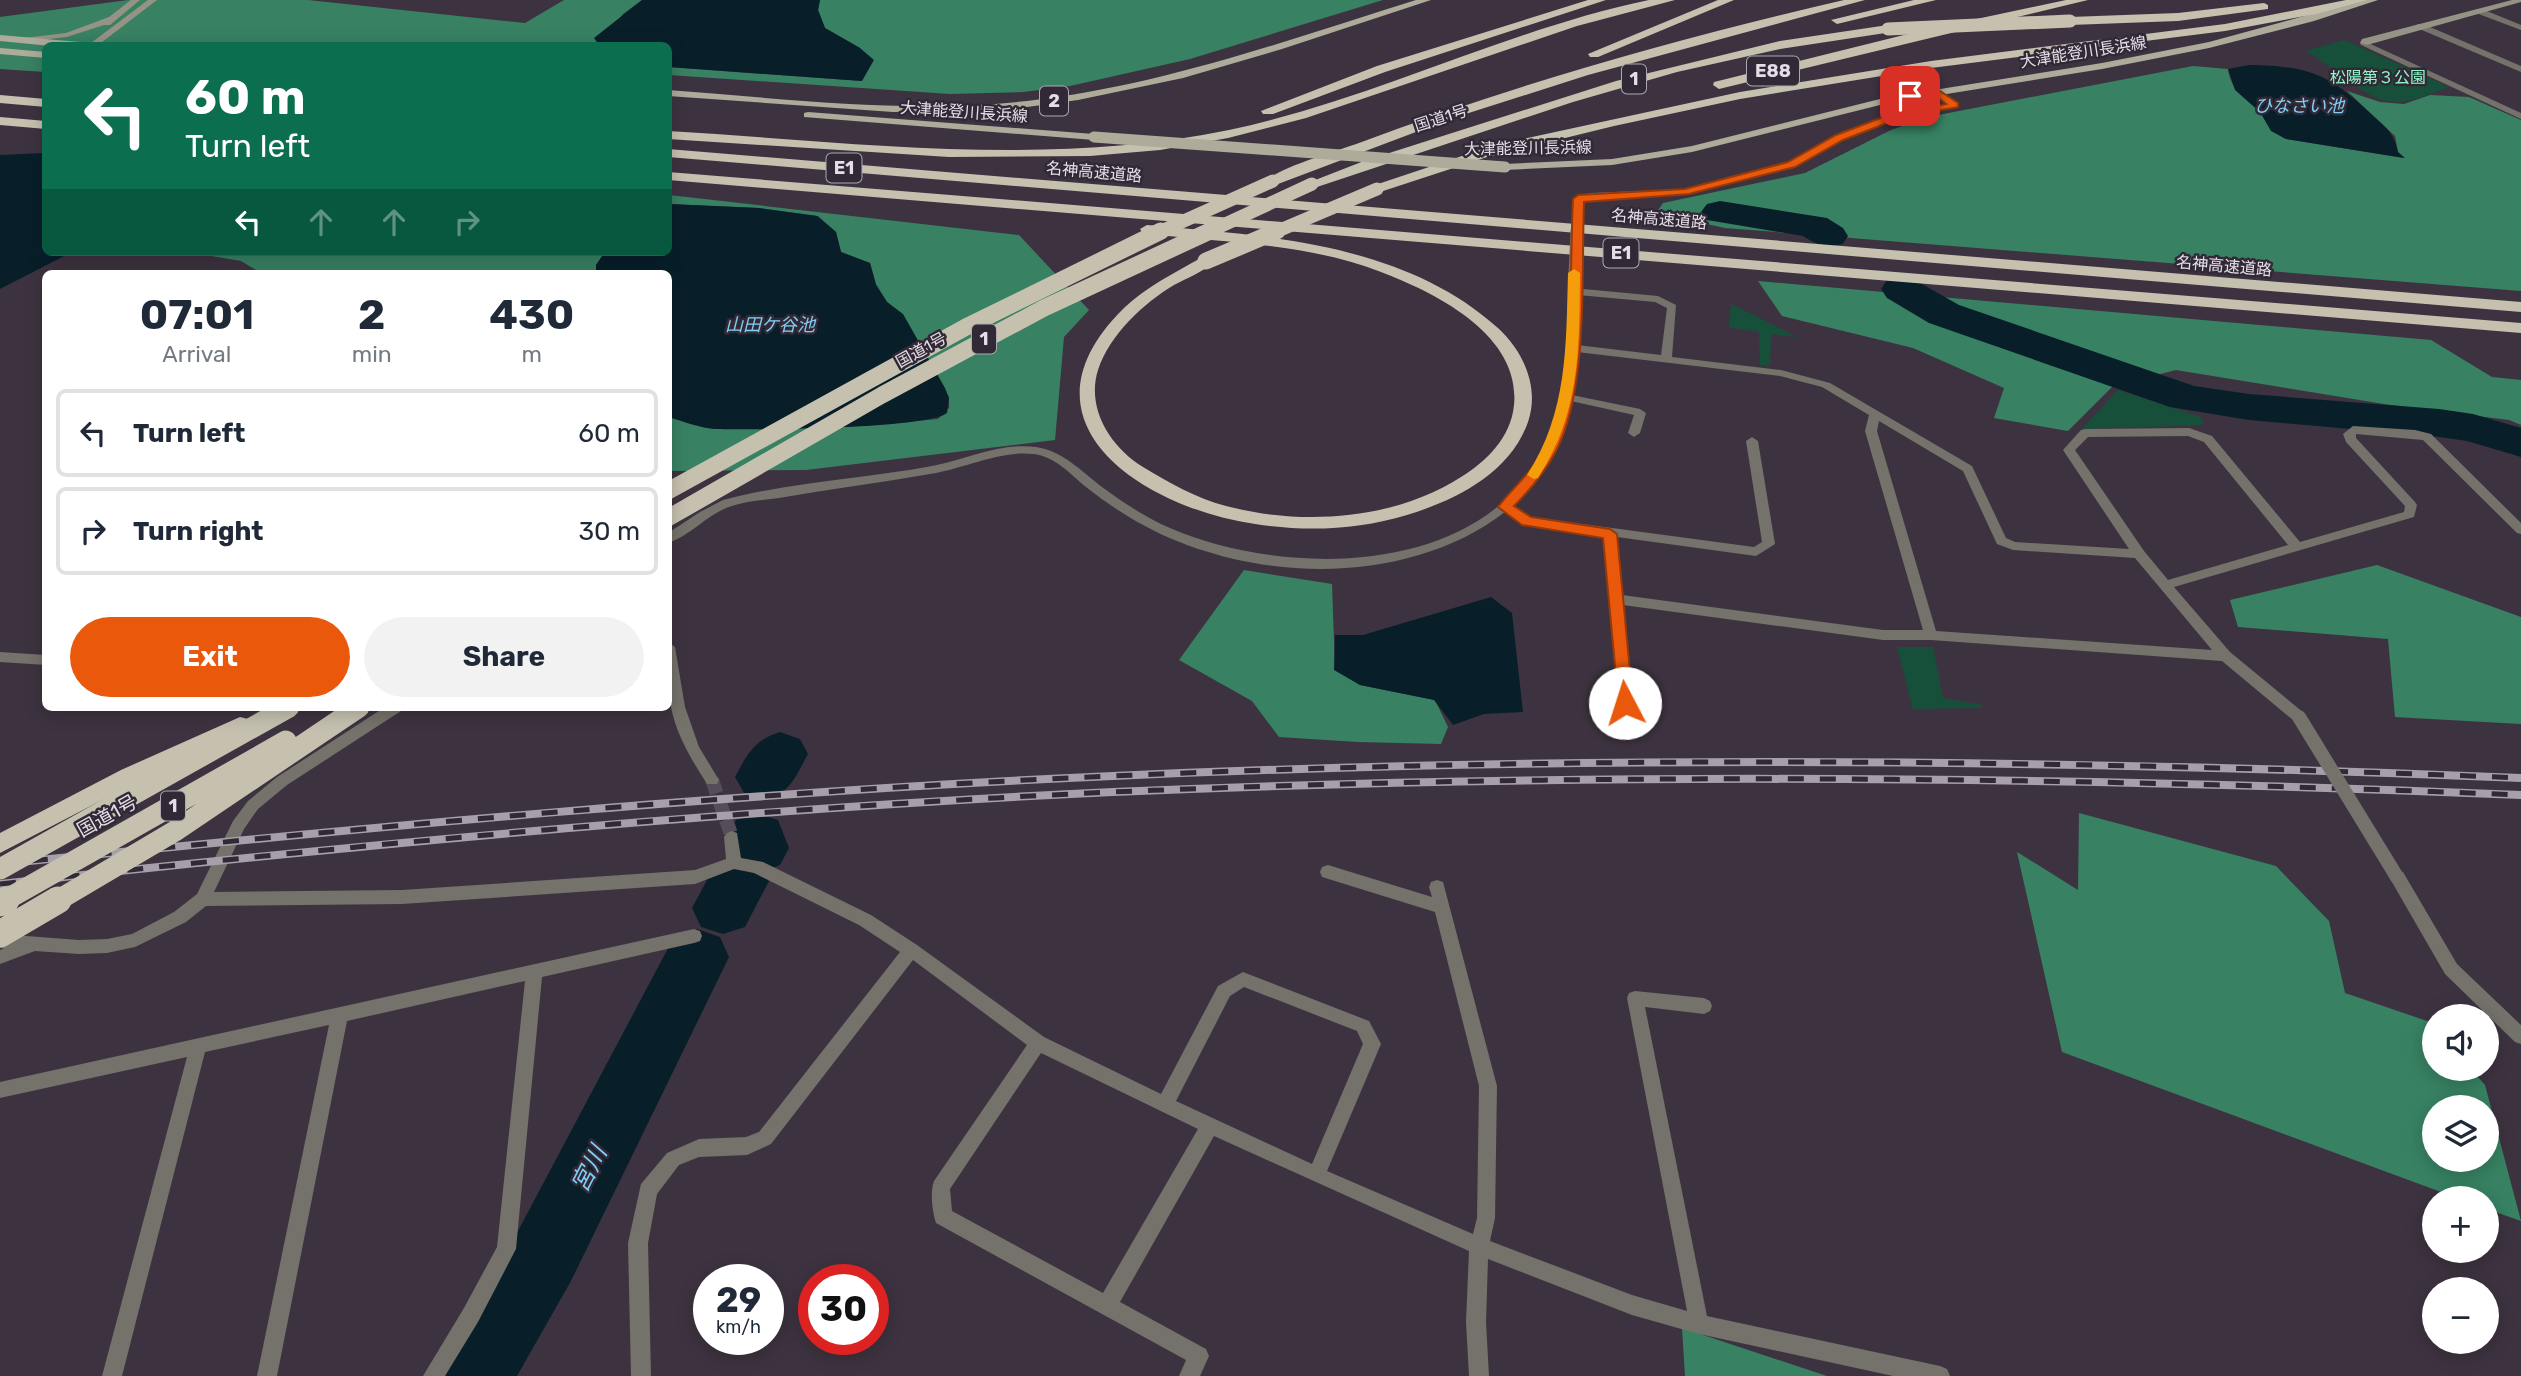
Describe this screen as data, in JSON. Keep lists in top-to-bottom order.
{
  "streets": {
    "highway": [
      "E88",
      "1",
      "国道1号",
      "E1",
      "名神高速道路"
    ],
    "main road": ["大津能登川長浜線", "2"]
  },
  "crossings": [
    ["E88", "国道1号"],
    ["E88", "名神高速道路"]
  ],
  "water": ["ひなさい池", "山田ケ谷池", "宮川"],
  "parks": ["松陽第３公園"],
  "page": {
    "turn": ["60 m", "Turn left"],
    "eta": [
      "07:01",
      "Arrival",
      "2",
      "min",
      "430",
      "m"
    ],
    "list": [
      {
        "name": "Turn left",
        "value": "60 m"
      },
      {
        "name": "Turn right",
        "value": "30 m"
      }
    ],
    "buttons": ["Exit", "Share"],
    "map_buttons": ["+", "−"],
    "speed": "29 km/h",
    "limit": "30"
  }
}
